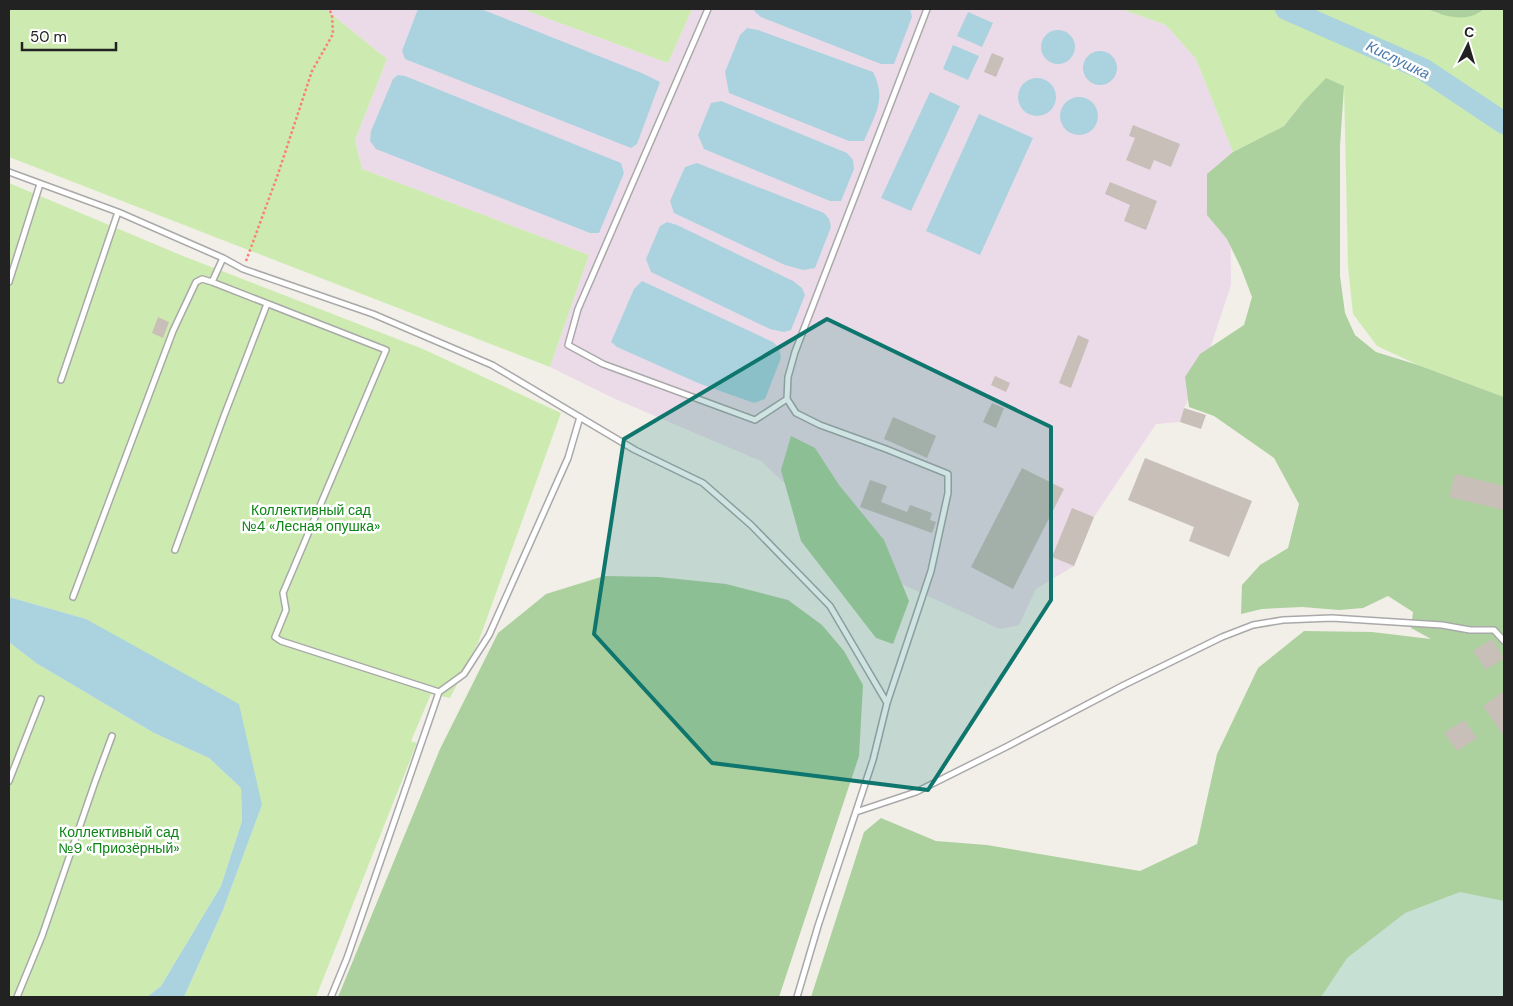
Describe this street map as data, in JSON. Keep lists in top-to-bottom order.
{
  "water": ["Кислушка"],
  "parks": ["Коллективный сад №4 «Лесная опушка»", "Коллективный сад №9 «Приозёрный»"],
  "scale_bar": "50 m",
  "north": "top"
}
